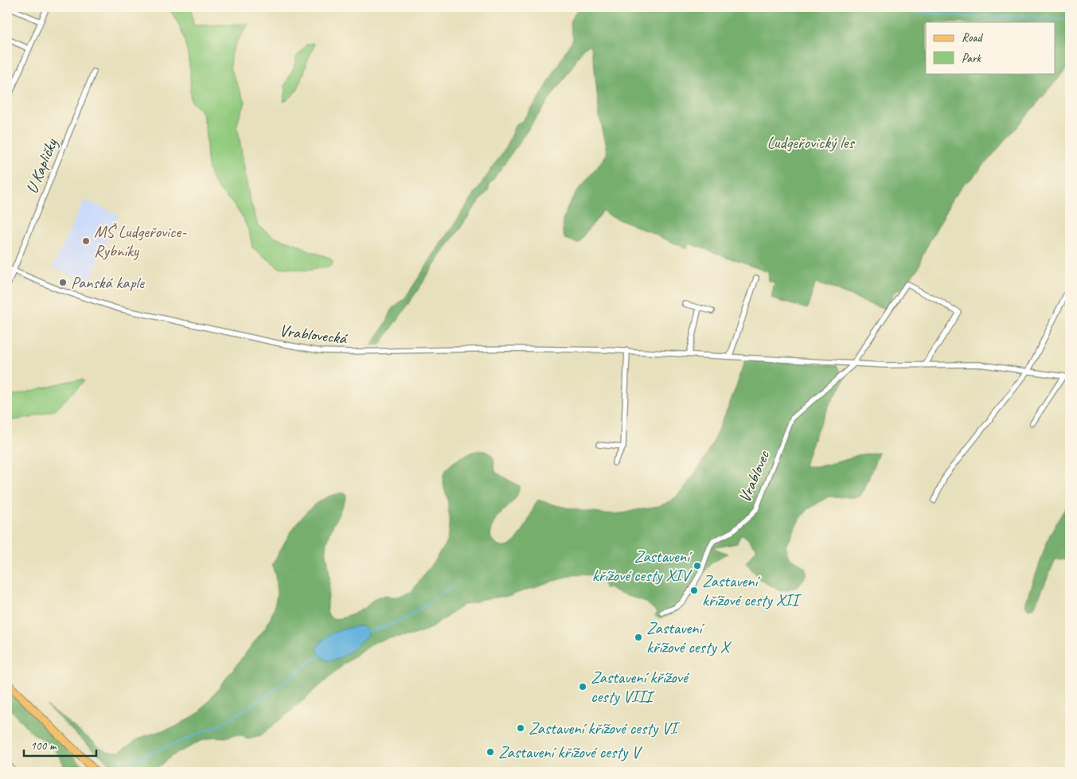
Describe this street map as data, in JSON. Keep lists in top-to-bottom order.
{
  "streets": {
    "street": ["U Kapličky", "Vrablovecká", "Vrablovec"]
  },
  "crossings": [
    ["U Kapličky", "Vrablovecká"]
  ],
  "parks": ["Ludgeřovický les"],
  "places": [
    "MŠ Ludgeřovice- Rybníky",
    "Panská kaple",
    "Zastavení křížové cesty XIV",
    "Zastavení křížové cesty XII",
    "Zastavení křížové cesty X",
    "Zastavení křížové cesty VIII",
    "Zastavení křížové cesty VI",
    "Zastavení křížové cesty V"
  ],
  "legend": ["Road", "Park"],
  "scale_bar": "100 m"
}
